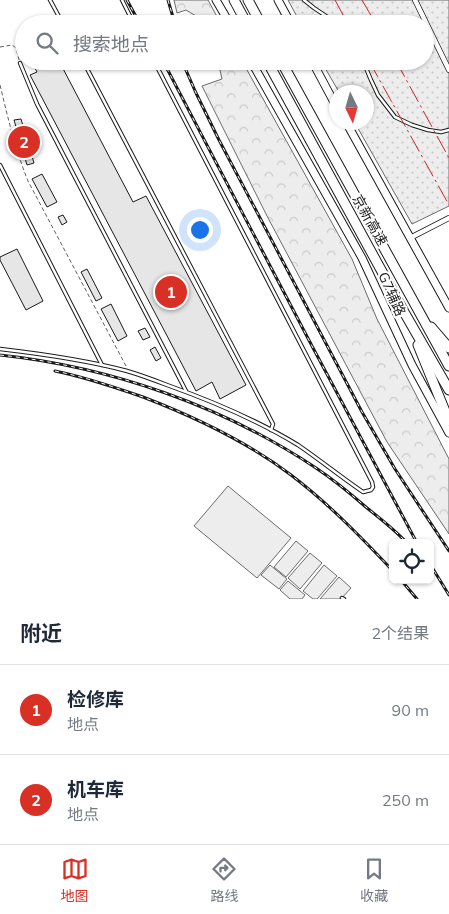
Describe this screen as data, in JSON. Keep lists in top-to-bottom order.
{
  "streets": {
    "highway": ["京新高速"],
    "street": ["G7辅路"]
  },
  "north": "bottom",
  "page": {
    "search": "搜索地点",
    "pins": ["2", "1"],
    "heading": ["附近", "2个结果"],
    "list": [
      {
        "mark": "1",
        "name": "检修库",
        "note": "地点",
        "value": "90 m"
      },
      {
        "mark": "2",
        "name": "机车库",
        "note": "地点",
        "value": "250 m"
      }
    ],
    "nav": ["地图", "路线", "收藏"]
  }
}
